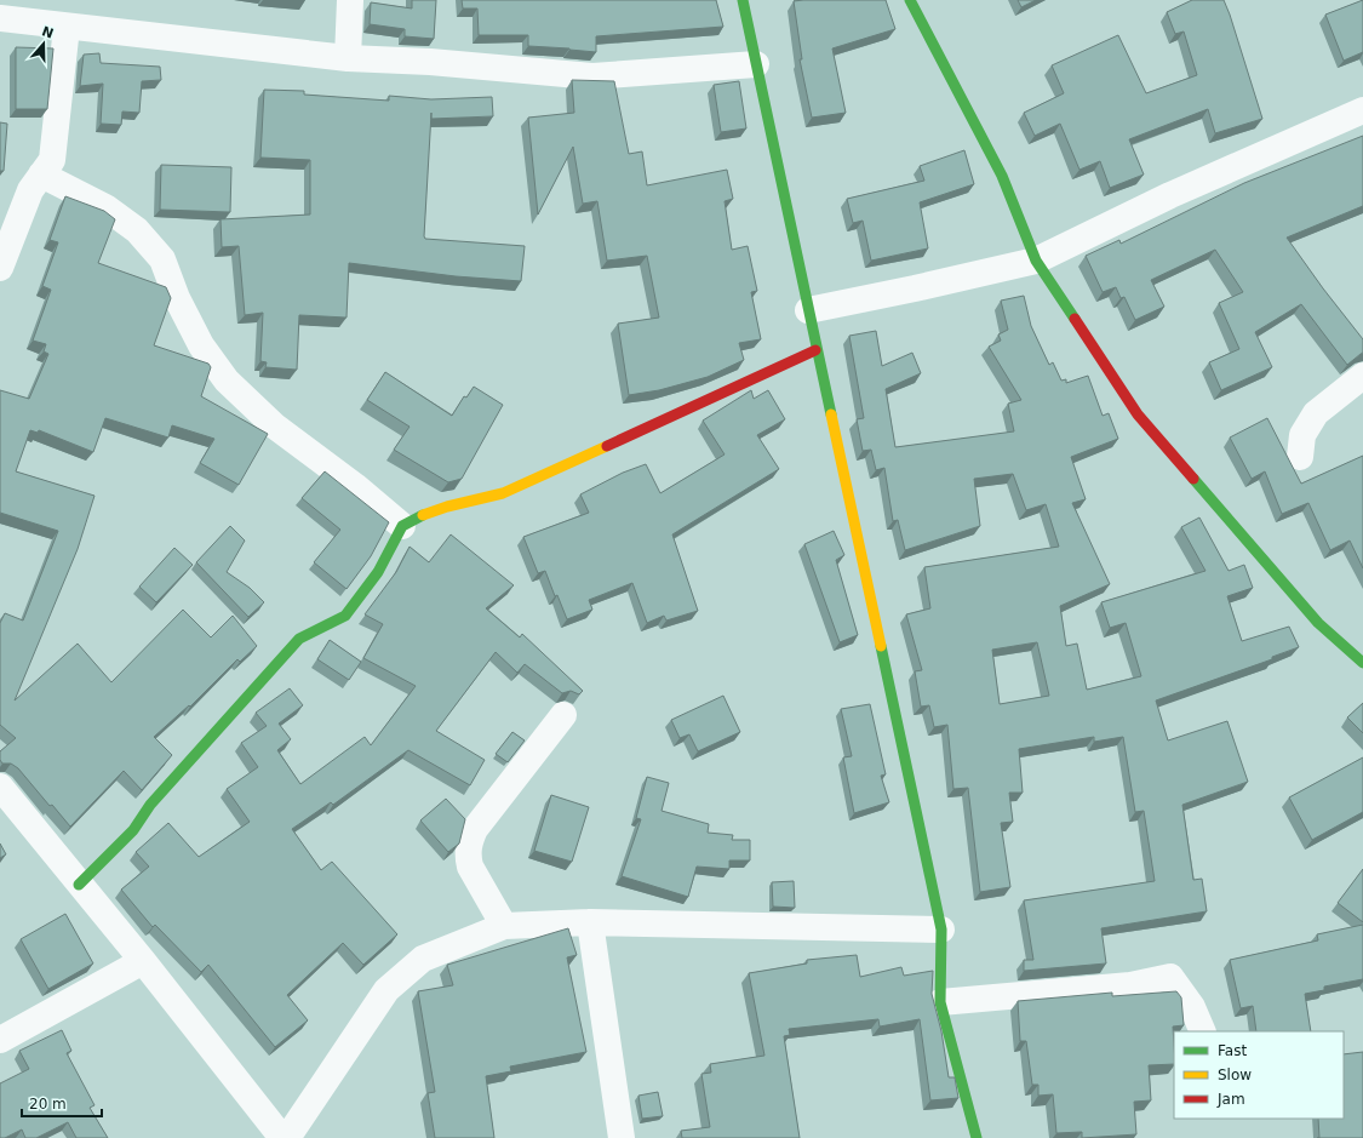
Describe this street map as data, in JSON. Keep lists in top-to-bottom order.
{
  "legend": ["Fast", "Slow", "Jam"],
  "scale_bar": "20 m",
  "north": "top"
}
